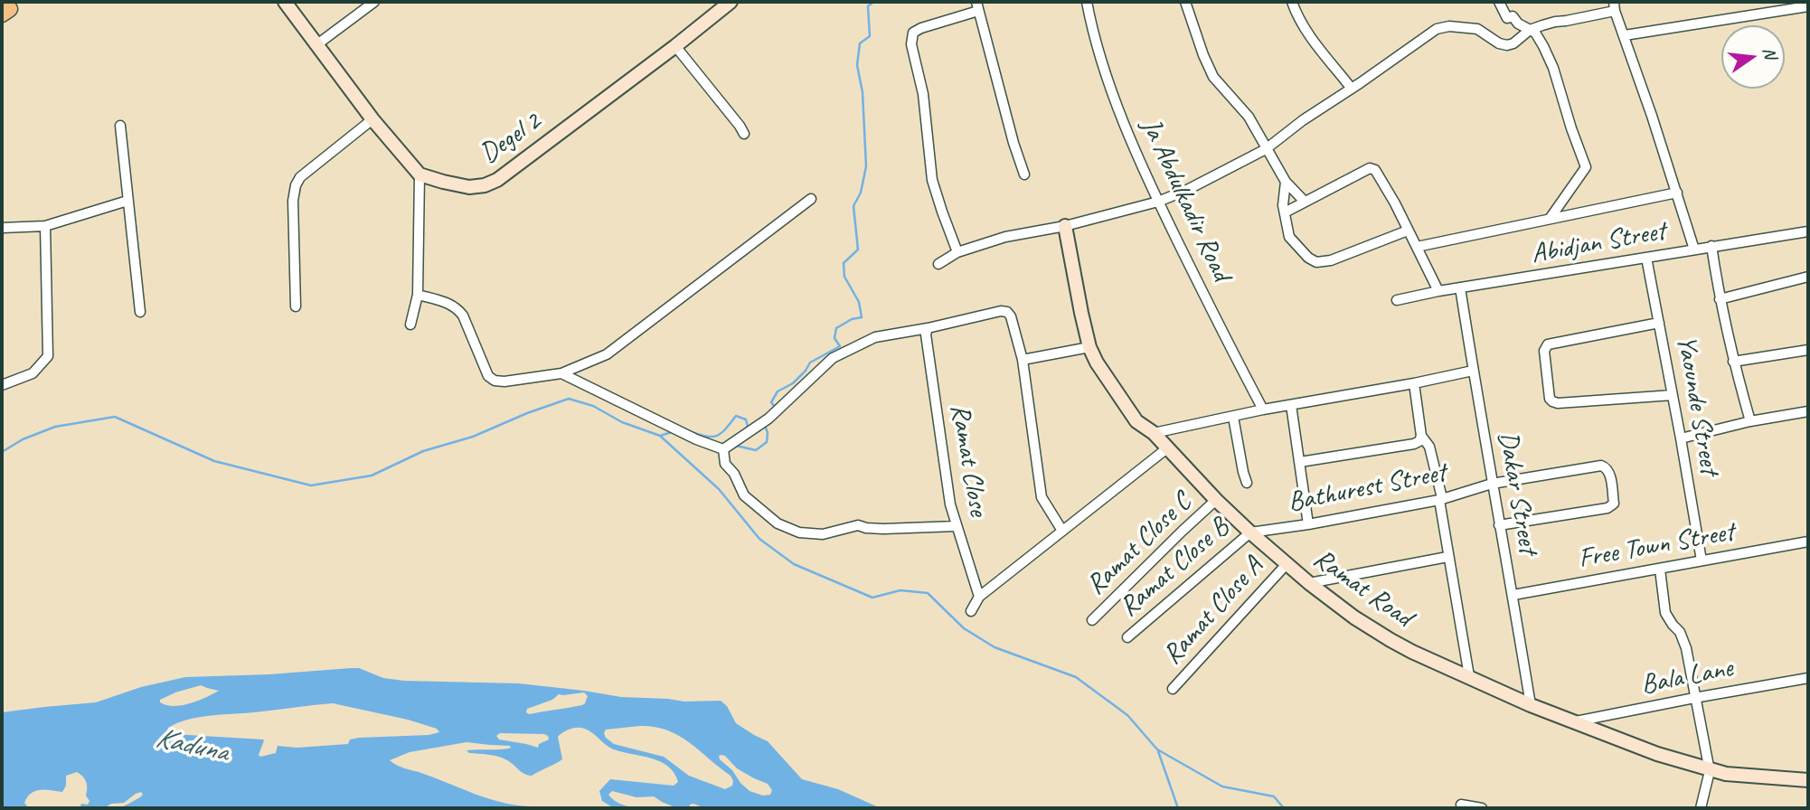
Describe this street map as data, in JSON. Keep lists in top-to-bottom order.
{
  "streets": {
    "street": [
      "Degel 2",
      "Ja Abdulkadir Road",
      "Abidjan Street",
      "Yaounde Street",
      "Ramat Close",
      "Bathurest Street",
      "Dakar Street",
      "Ramat Close C",
      "Free Town Street",
      "Ramat Close B",
      "Ramat Road",
      "Ramat Close A",
      "Bala Lane"
    ]
  },
  "crossings": [
    ["Abidjan Street", "Yaounde Street"],
    ["Abidjan Street", "Dakar Street"],
    ["Yaounde Street", "Free Town Street"],
    ["Bathurest Street", "Dakar Street"],
    ["Bathurest Street", "Ramat Close B"],
    ["Bathurest Street", "Ramat Road"],
    ["Dakar Street", "Free Town Street"],
    ["Dakar Street", "Ramat Road"],
    ["Ramat Close C", "Ramat Road"],
    ["Ramat Close B", "Ramat Road"],
    ["Ramat Road", "Ramat Close A"],
    ["Ramat Road", "Bala Lane"]
  ],
  "water": ["Kaduna"],
  "north": "right"
}
